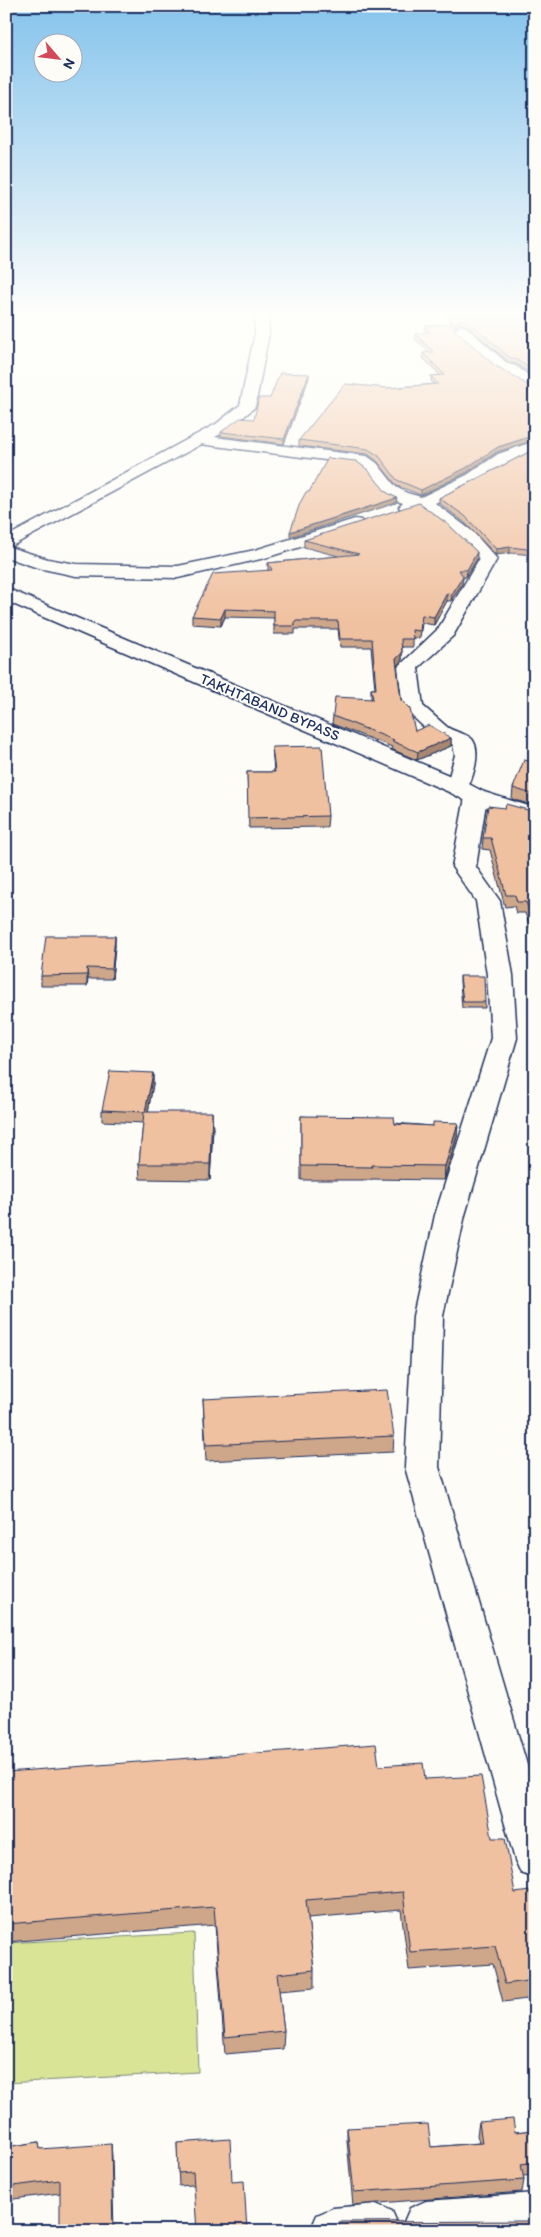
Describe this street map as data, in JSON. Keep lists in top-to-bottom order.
{
  "streets": {
    "main road": ["TAKHTABAND BYPASS"]
  },
  "north": "bottom right"
}
